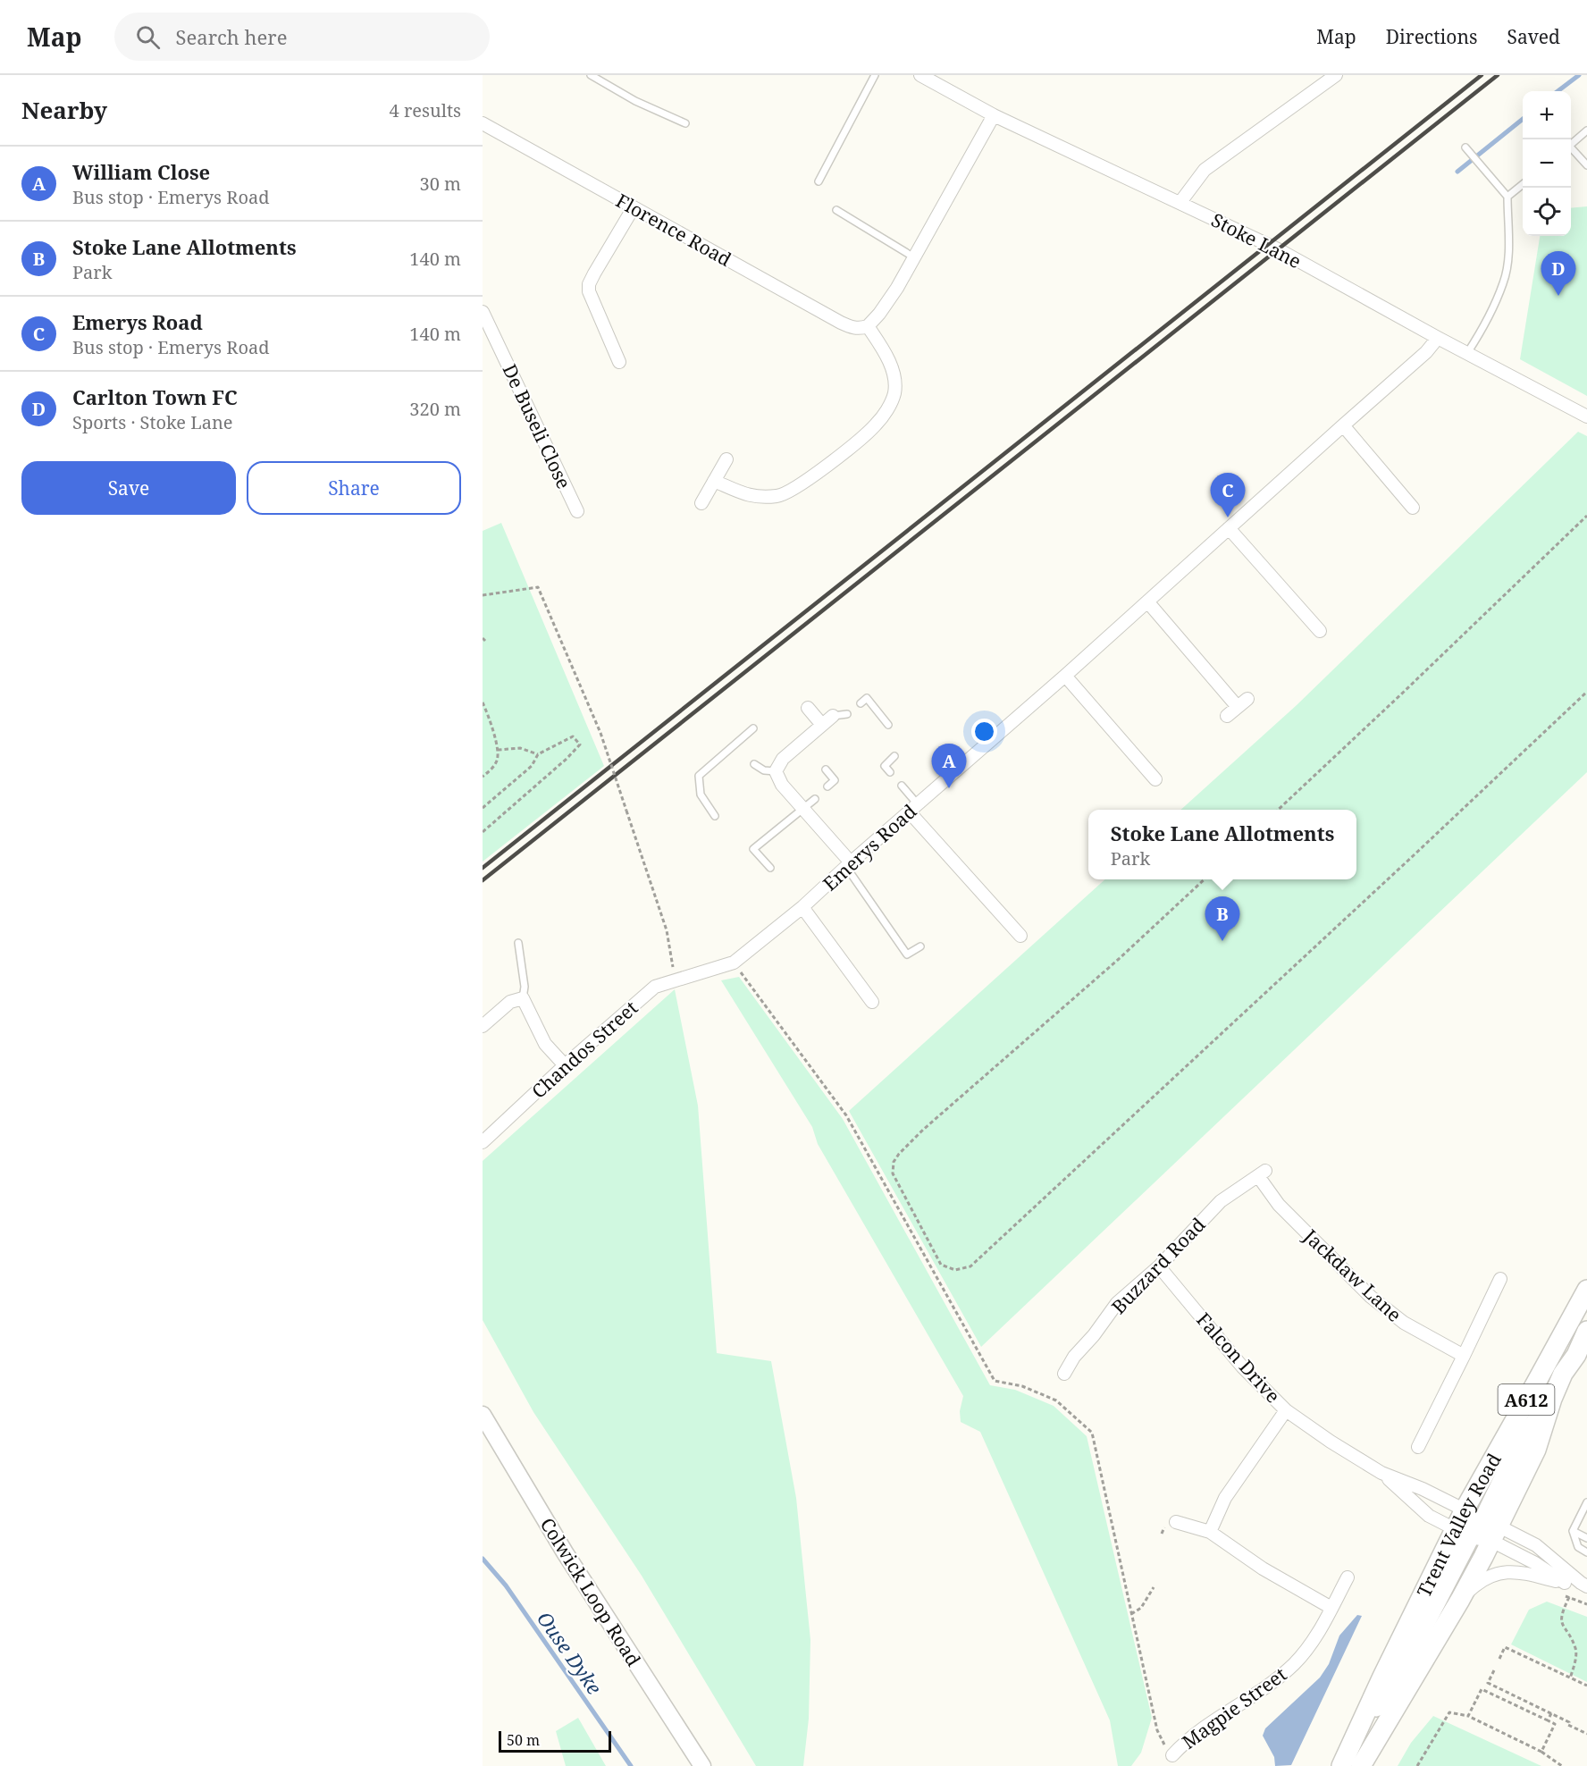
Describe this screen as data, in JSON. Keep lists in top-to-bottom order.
{
  "streets": {
    "main road": ["A612", "Trent Valley Road", "Colwick Loop Road"],
    "street": [
      "Florence Road",
      "Stoke Lane",
      "De Buseli Close",
      "Emerys Road",
      "Chandos Street",
      "Buzzard Road",
      "Jackdaw Lane",
      "Falcon Drive",
      "Magpie Street"
    ]
  },
  "crossings": [
    ["Stoke Lane", "Emerys Road"],
    ["Emerys Road", "Chandos Street"],
    ["Buzzard Road", "Jackdaw Lane"],
    ["Buzzard Road", "Falcon Drive"],
    ["Falcon Drive", "A612"],
    ["Falcon Drive", "Trent Valley Road"],
    ["A612", "Trent Valley Road"]
  ],
  "water": ["Ouse Dyke"],
  "scale_bar": "50 m",
  "page": {
    "header": "Map",
    "search": "Search here",
    "nav": ["Map", "Directions", "Saved"],
    "heading": ["Nearby", "4 results"],
    "map_buttons": ["+", "−"],
    "list": [
      {
        "mark": "A",
        "name": "William Close",
        "note": "Bus stop · Emerys Road",
        "value": "30 m"
      },
      {
        "mark": "B",
        "name": "Stoke Lane Allotments",
        "note": "Park",
        "value": "140 m"
      },
      {
        "mark": "C",
        "name": "Emerys Road",
        "note": "Bus stop · Emerys Road",
        "value": "140 m"
      },
      {
        "mark": "D",
        "name": "Carlton Town FC",
        "note": "Sports · Stoke Lane",
        "value": "320 m"
      }
    ],
    "pins": [
      "D",
      "C",
      "A",
      "B"
    ],
    "buttons": ["Save", "Share"],
    "popup": ["Stoke Lane Allotments", "Park"],
    "scale": "50 m"
  }
}
